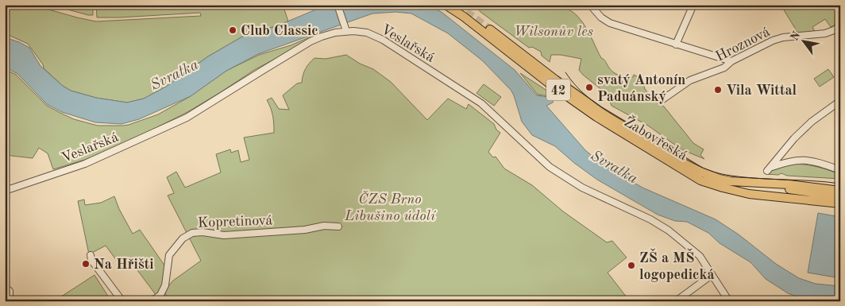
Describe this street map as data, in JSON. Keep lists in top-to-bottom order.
{
  "streets": {
    "highway": ["42", "Žabovřeská"],
    "street": ["Veslařská", "Hroznová", "Kopretinová"]
  },
  "crossings": [
    ["42", "Žabovřeská"]
  ],
  "water": ["Svratka"],
  "parks": ["Wilsonův les", "ČZS Brno Libušino údolí"],
  "places": [
    "Club Classic",
    "svatý Antonín Paduánský",
    "Vila Wittal",
    "Na Hřišti",
    "ZŠ a MŠ logopedická"
  ],
  "north": "top left"
}
